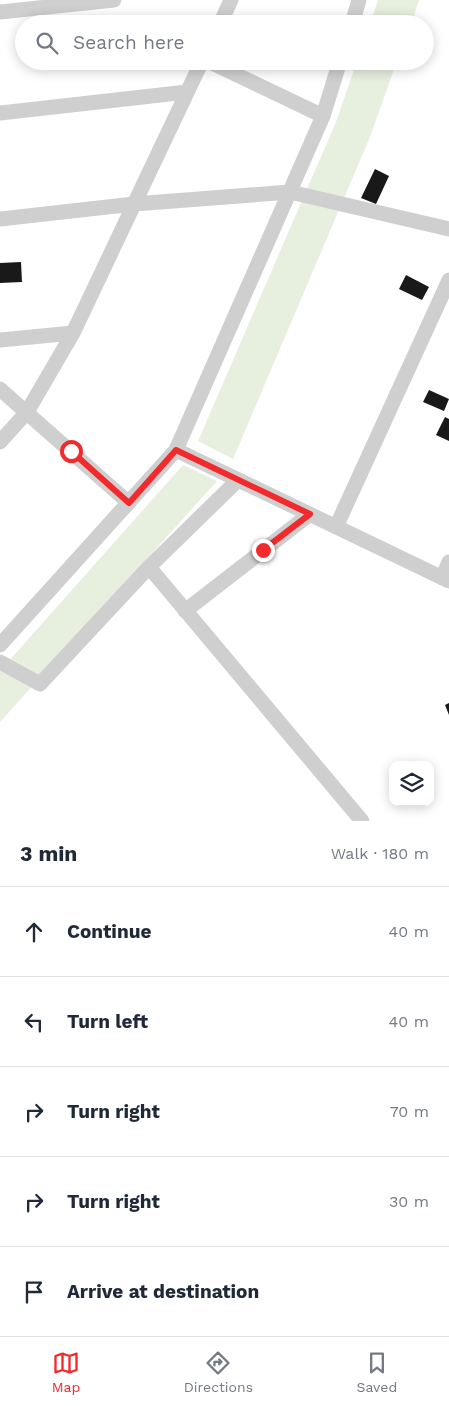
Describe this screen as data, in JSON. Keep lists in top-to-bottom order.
{
  "page": {
    "search": "Search here",
    "heading": ["3 min", "Walk · 180 m"],
    "list": [
      ["Continue", "40 m"],
      ["Turn left", "40 m"],
      ["Turn right", "70 m"],
      ["Turn right", "30 m"],
      "Arrive at destination"
    ],
    "nav": ["Map", "Directions", "Saved"]
  }
}
